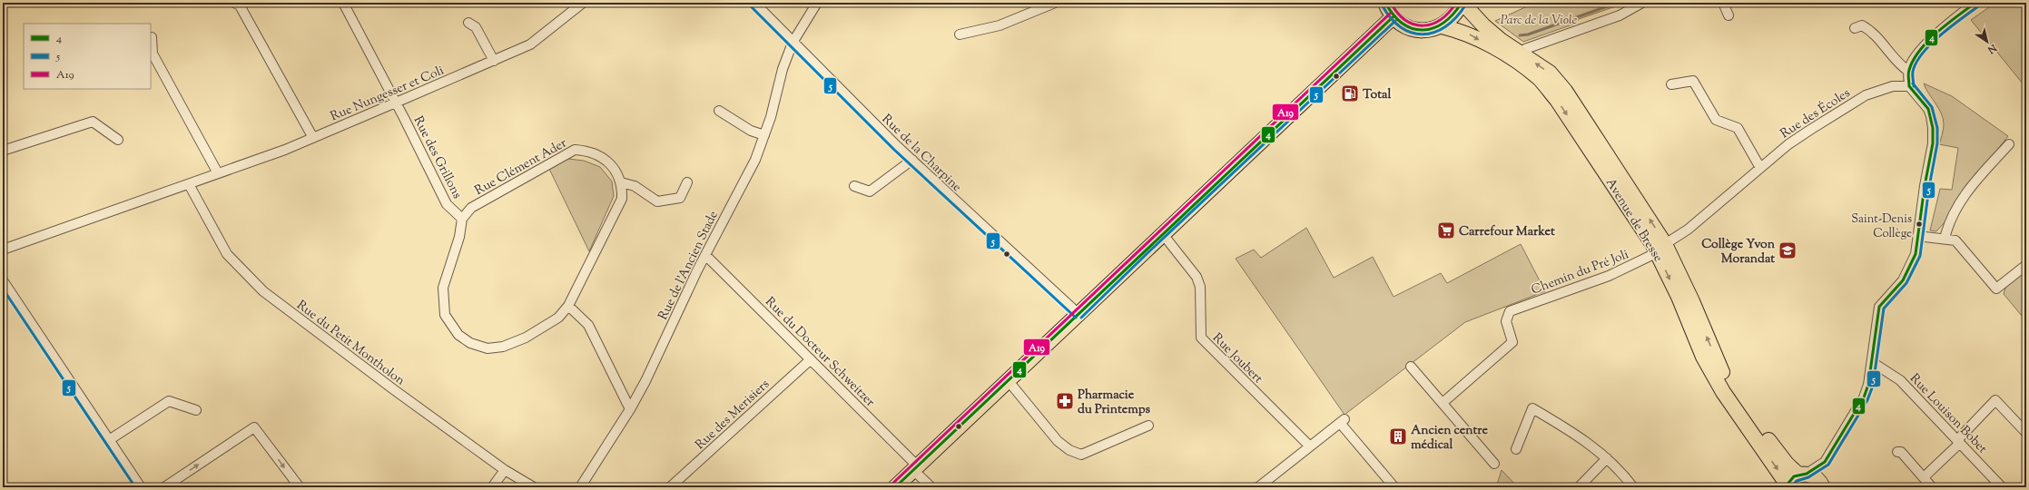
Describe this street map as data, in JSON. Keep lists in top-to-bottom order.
{
  "streets": {
    "main road": ["Avenue de Bresse"],
    "street": [
      "Rue Nungesser et Coli",
      "Rue des Écoles",
      "Rue de la Charpine",
      "Rue des Grillons",
      "Rue Clément Ader",
      "Rue de l’Ancien Stade",
      "Chemin du Pré Joli",
      "Rue du Petit Montholon",
      "Rue du Docteur Schweitzer",
      "Rue Joubert",
      "Rue Louison Bobet",
      "Rue des Merisiers"
    ]
  },
  "crossings": [
    ["Rue Nungesser et Coli", "Rue des Grillons"],
    ["Rue Nungesser et Coli", "Rue du Petit Montholon"],
    ["Rue des Écoles", "Avenue de Bresse"],
    ["Rue des Écoles", "Chemin du Pré Joli"],
    ["Rue de la Charpine", "Rue de l’Ancien Stade"],
    ["Rue des Grillons", "Rue Clément Ader"],
    ["Avenue de Bresse", "Chemin du Pré Joli"],
    ["Rue de l’Ancien Stade", "Rue du Docteur Schweitzer"],
    ["Rue du Docteur Schweitzer", "Rue des Merisiers"]
  ],
  "parks": ["Parc de la Viole"],
  "places": {
    "fuel station": ["Total"],
    "other": ["Saint-Denis Collège"],
    "supermarket": ["Carrefour Market"],
    "school or university": ["Collège Yvon Morandat"],
    "pharmacy": ["Pharmacie du Printemps"],
    "building": ["Ancien centre médical"]
  },
  "lines": ["transit line 4", "transit line A19", "transit line 5"],
  "legend": ["4", "5", "A19"],
  "north": "bottom right"
}
